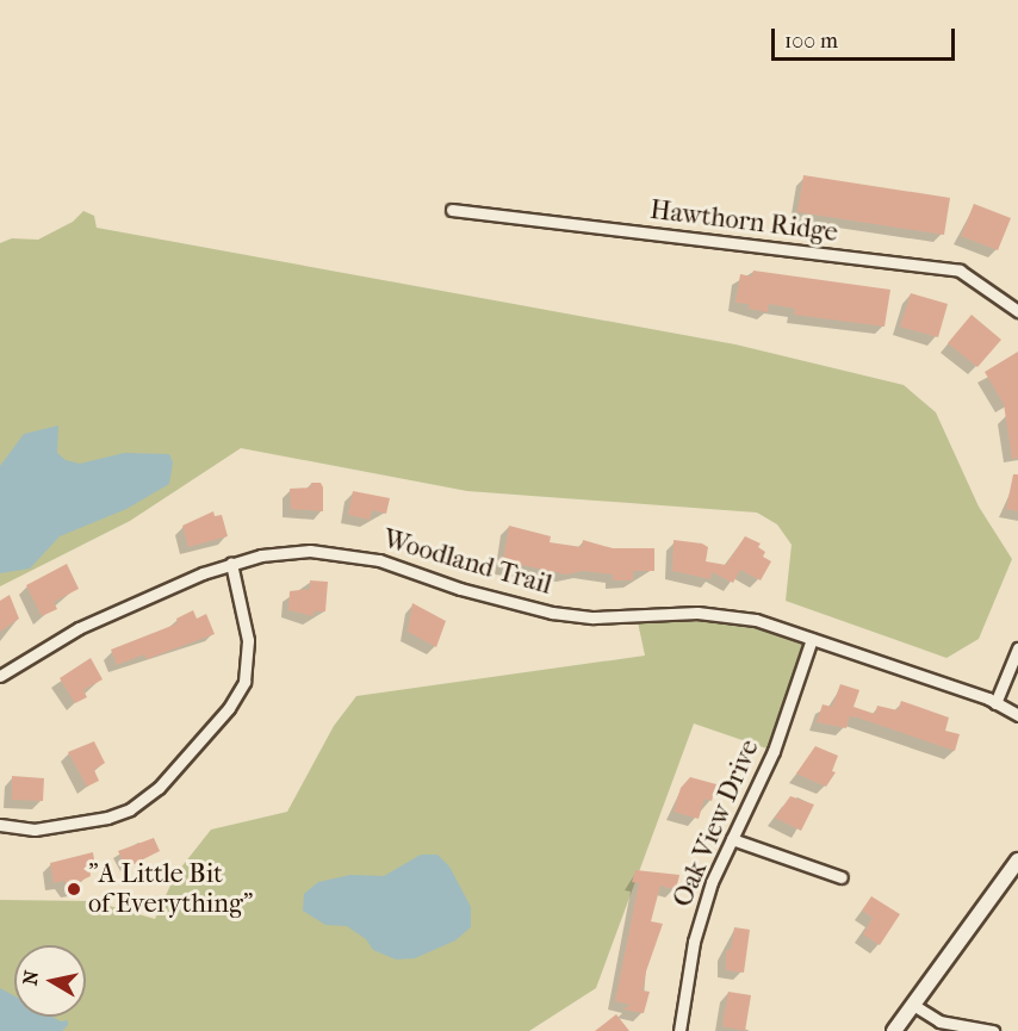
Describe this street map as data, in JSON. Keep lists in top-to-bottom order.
{
  "streets": {
    "street": ["Hawthorn Ridge", "Woodland Trail", "Oak View Drive"]
  },
  "crossings": [
    ["Woodland Trail", "Oak View Drive"]
  ],
  "places": ["\"A Little Bit of Everything\""],
  "scale_bar": "100 m",
  "north": "left"
}
